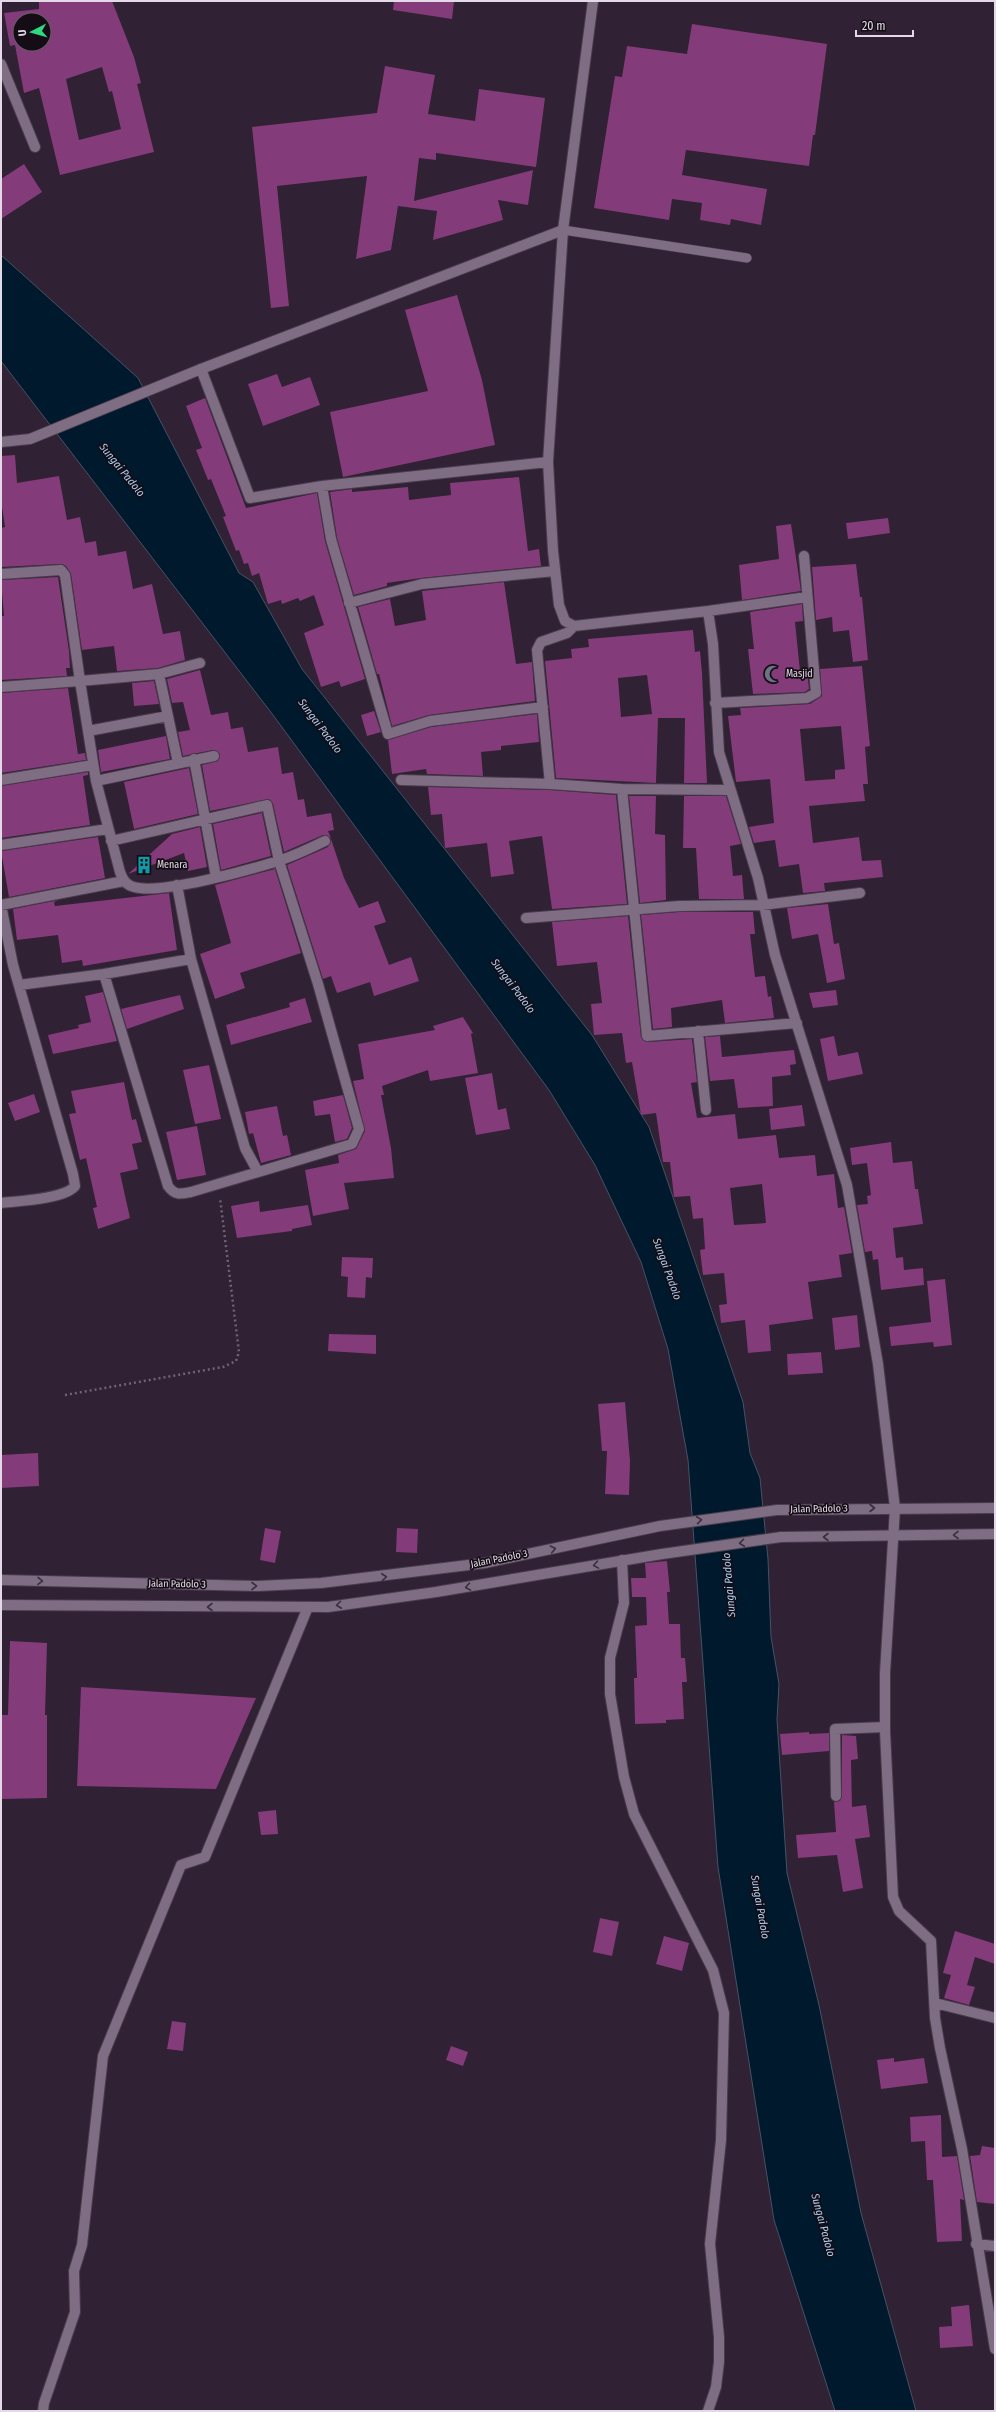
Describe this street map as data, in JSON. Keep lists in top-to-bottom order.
{
  "streets": {
    "street": ["Jalan Padolo 3"]
  },
  "water": ["Sungai Padolo"],
  "places": {
    "mosque": ["Masjid"],
    "building": ["Menara"]
  },
  "scale_bar": "20 m",
  "north": "left"
}
